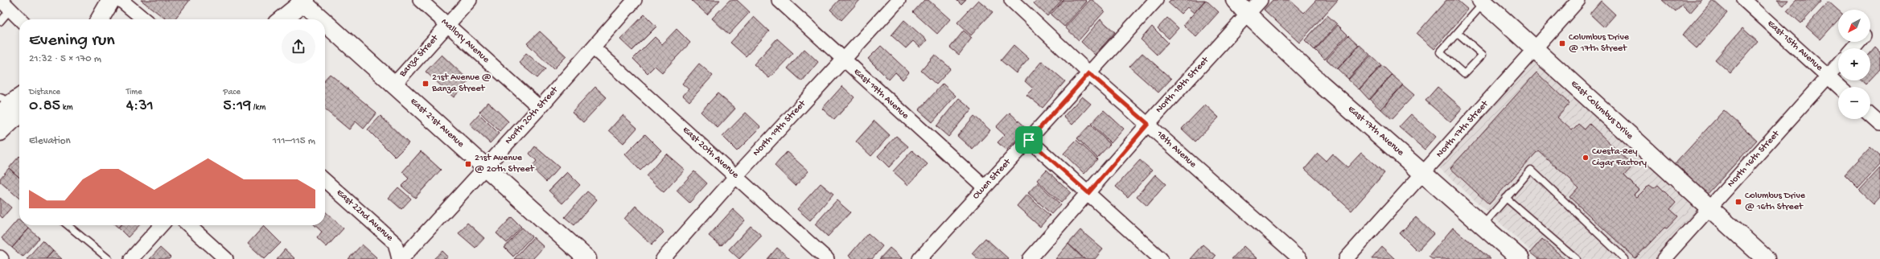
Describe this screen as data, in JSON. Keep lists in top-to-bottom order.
{
  "streets": {
    "main road": ["East Columbus Drive", "East 21st Avenue", "East 17th Avenue"],
    "street": [
      "Mallory Avenue",
      "East 15th Avenue",
      "Banza Street",
      "North 18th Street",
      "East 19th Avenue",
      "North 20th Street",
      "North 19th Street",
      "North 17th Street",
      "18th Avenue",
      "East 20th Avenue",
      "North 16th Street",
      "Owen Street",
      "East 22nd Avenue"
    ]
  },
  "crossings": [
    ["Mallory Avenue", "Banza Street"],
    ["Mallory Avenue", "North 20th Street"],
    ["East 15th Avenue", "North 16th Street"],
    ["Banza Street", "East 21st Avenue"],
    ["North 18th Street", "East 17th Avenue"],
    ["North 18th Street", "18th Avenue"],
    ["East 19th Avenue", "North 19th Street"],
    ["East 19th Avenue", "Owen Street"],
    ["East Columbus Drive", "North 17th Street"],
    ["East Columbus Drive", "North 16th Street"],
    ["North 20th Street", "East 21st Avenue"],
    ["North 20th Street", "East 20th Avenue"],
    ["North 20th Street", "East 22nd Avenue"],
    ["North 19th Street", "East 20th Avenue"],
    ["North 17th Street", "East 17th Avenue"],
    ["18th Avenue", "Owen Street"]
  ],
  "places": {
    "transit": [
      "Columbus Drive @ 17th Street",
      "21st Avenue @ Banza Street",
      "21st Avenue @ 20th Street",
      "Columbus Drive @ 16th Street"
    ],
    "other": ["Cuesta-Rey Cigar Factory"]
  },
  "north": "bottom left",
  "page": {
    "map_buttons": ["+", "−"],
    "heading": ["Evening run", "21:32 · 5 × 170 m"],
    "stats": [
      ["Distance", "0.85 km"],
      ["Time", "4:31"],
      ["Pace", "5:19 /km"]
    ],
    "chart": ["Elevation", "111–115 m"]
  }
}
